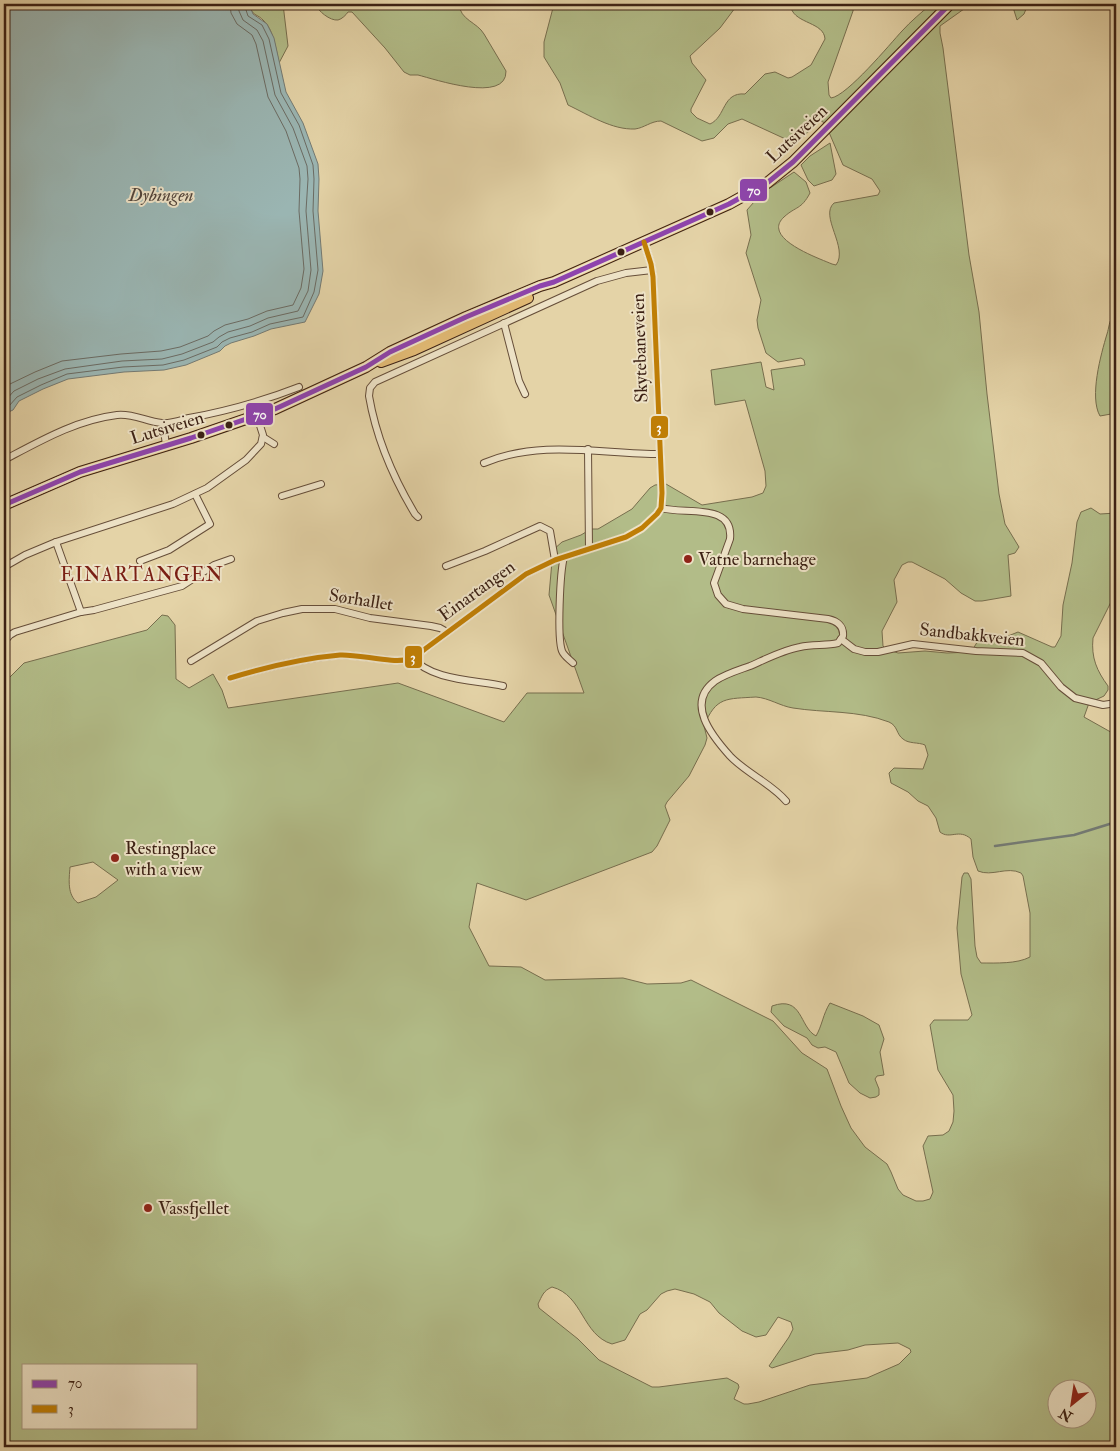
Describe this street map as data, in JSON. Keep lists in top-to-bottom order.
{
  "streets": {
    "main road": ["Lutsiveien"],
    "street": [
      "Skytebaneveien",
      "Einartangen",
      "Sørhallet",
      "Sandbakkveien"
    ]
  },
  "crossings": [
    ["Lutsiveien", "Skytebaneveien"],
    ["Skytebaneveien", "Einartangen"],
    ["Einartangen", "Sørhallet"]
  ],
  "districts": ["EINARTANGEN"],
  "water": ["Dybingen"],
  "places": ["Vatne barnehage", "Restingplace with a view", "Vassfjellet"],
  "lines": ["transit line 70", "transit line 3"],
  "legend": ["70", "3"],
  "north": "bottom left"
}
